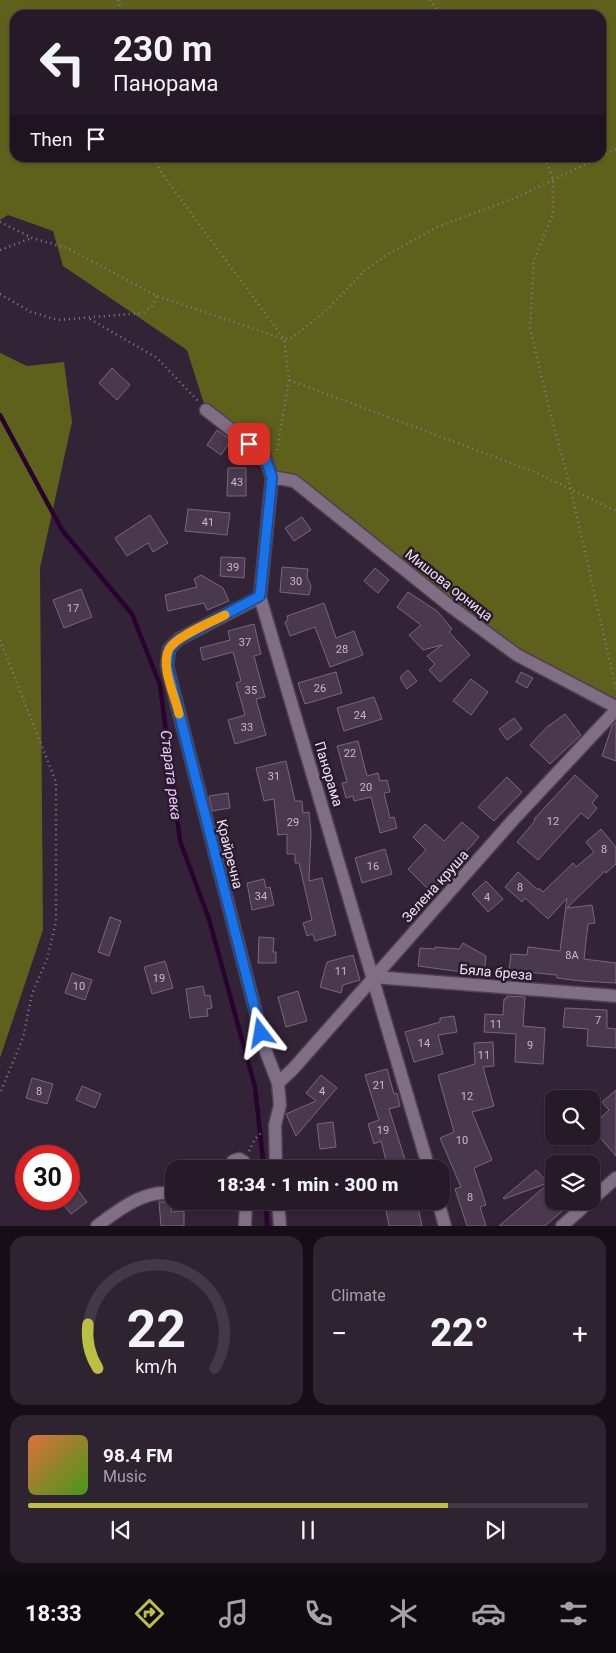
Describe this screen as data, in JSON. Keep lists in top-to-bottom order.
{
  "streets": {
    "street": [
      "Мишова орница",
      "Панорама",
      "Крайречна",
      "Зелена круша",
      "Бяла бреза"
    ]
  },
  "crossings": [
    ["Мишова орница", "Панорама"],
    ["Мишова орница", "Зелена круша"],
    ["Панорама", "Крайречна"],
    ["Панорама", "Зелена круша"],
    ["Панорама", "Бяла бреза"],
    ["Крайречна", "Зелена круша"],
    ["Зелена круша", "Бяла бреза"]
  ],
  "water": ["Старата река"],
  "house_numbers": [
    "43",
    "41",
    "39",
    "30",
    "17",
    "37",
    "28",
    "26",
    "35",
    "24",
    "33",
    "22",
    "31",
    "20",
    "12",
    "29",
    "8",
    "16",
    "8",
    "34",
    "4",
    "8А",
    "11",
    "19",
    "10",
    "7",
    "11",
    "14",
    "9",
    "11",
    "21",
    "8",
    "4",
    "12",
    "19",
    "10",
    "8"
  ],
  "page": {
    "turn": ["230 m", "Панорама"],
    "then": "Then",
    "limit": "30",
    "trip": "18:34 · 1 min · 300 m",
    "tile": "Climate",
    "heat": ["−", "22°", "+"],
    "song": ["98.4 FM", "Music"],
    "tabs": "18:33",
    "gauge": ["22", "km/h"]
  }
}
